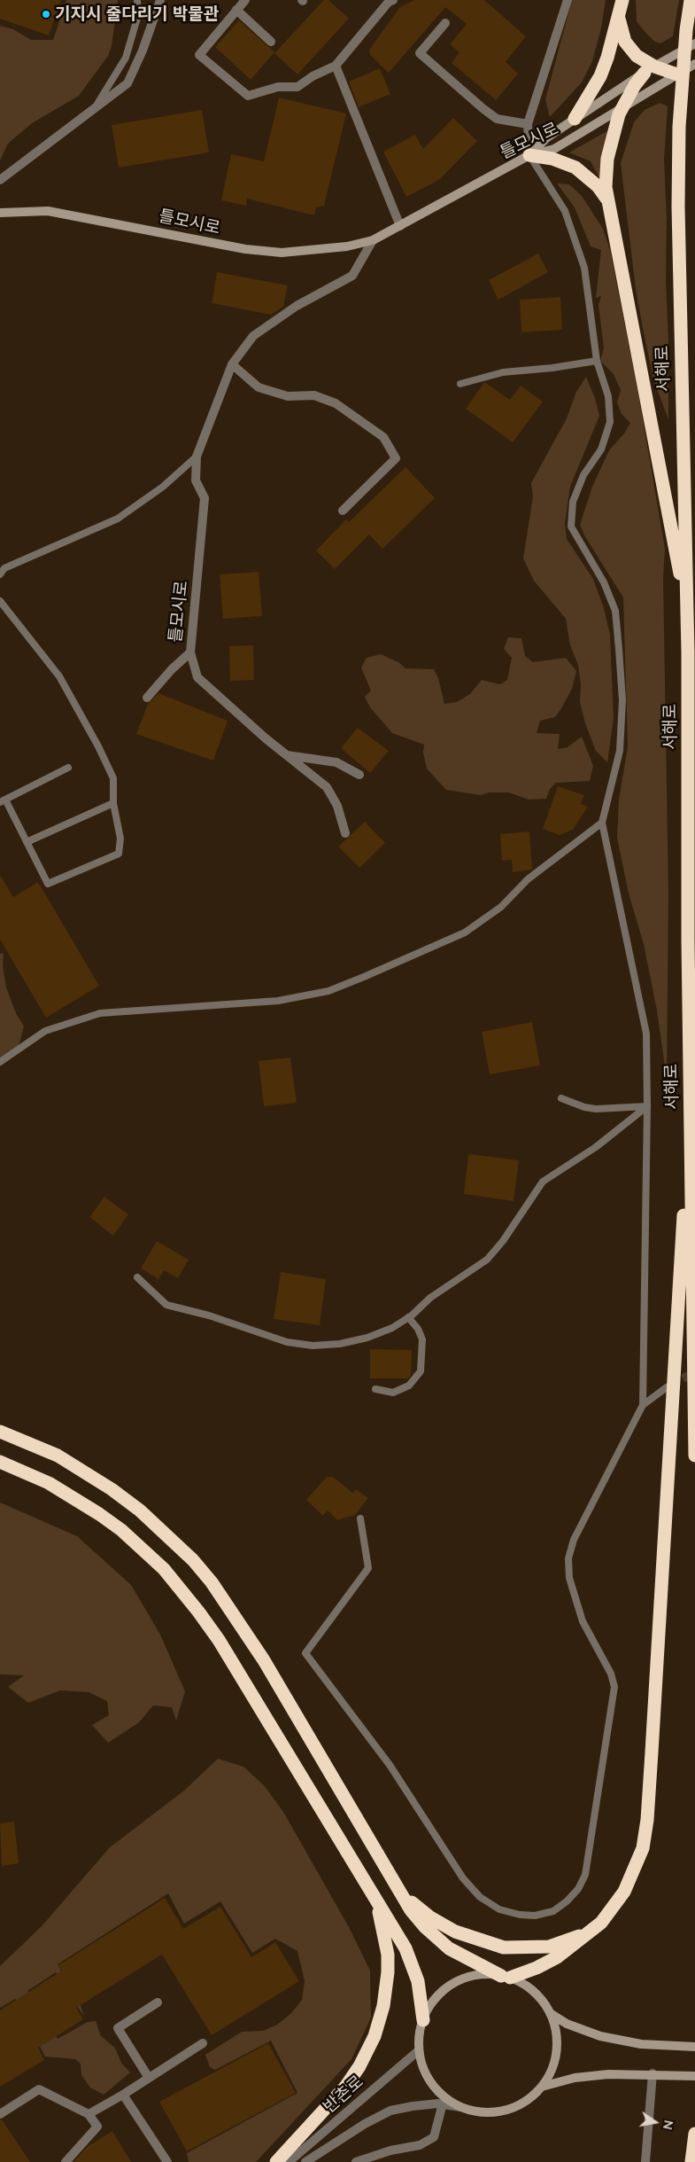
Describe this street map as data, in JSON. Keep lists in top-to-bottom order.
{
  "streets": {
    "highway": ["서해로"],
    "main road": ["틀모시로", "반촌로"]
  },
  "places": ["기지시 줄다리기 박물관"],
  "north": "right"
}
